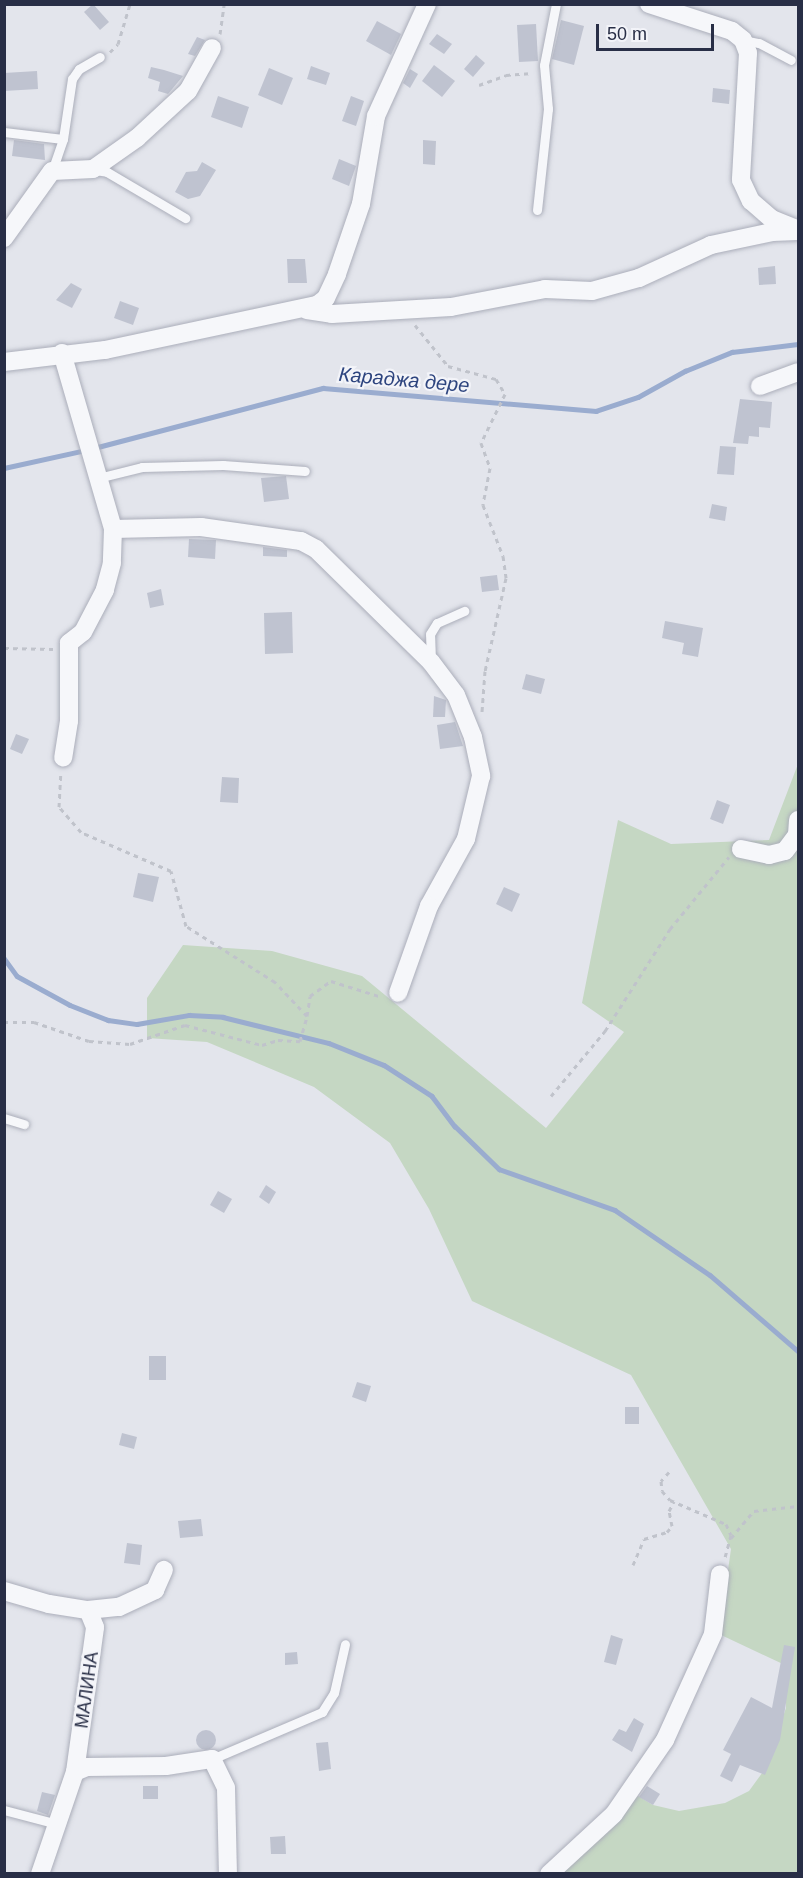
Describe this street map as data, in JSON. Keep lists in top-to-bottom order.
{
  "streets": {
    "street": ["МАЛИНА"]
  },
  "water": ["Караджа дере"],
  "scale_bar": "50 m"
}
